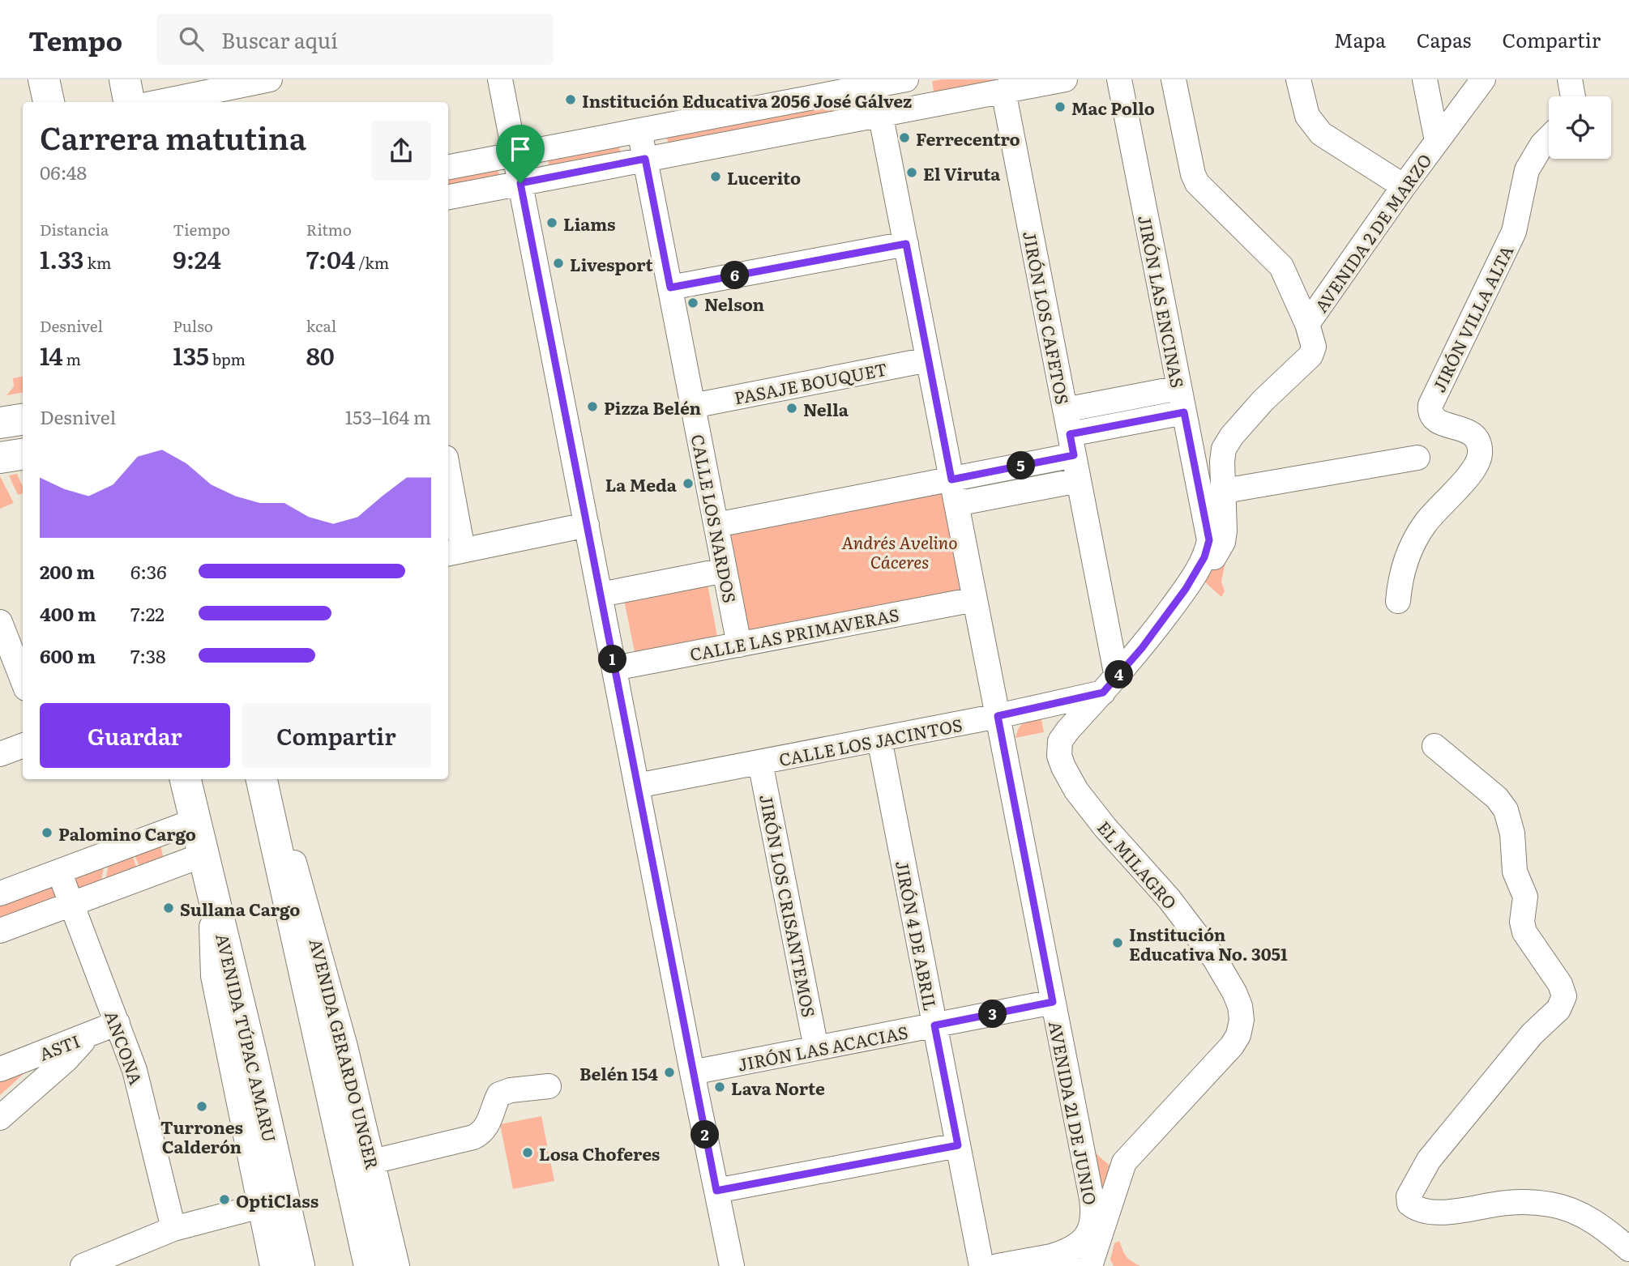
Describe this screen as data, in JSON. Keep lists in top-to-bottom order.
{
  "streets": {
    "main road": ["AVENIDA TÚPAC AMARU"],
    "street": [
      "AVENIDA 2 DE MARZO",
      "JIRÓN LAS ENCINAS",
      "JIRÓN LOS CAFETOS",
      "JIRÓN VILLA ALTA",
      "PASAJE BOUQUET",
      "CALLE LOS NARDOS",
      "CALLE LAS PRIMAVERAS",
      "CALLE LOS JACINTOS",
      "EL MILAGRO",
      "JIRÓN LOS CRISANTEMOS",
      "JIRÓN 4 DE ABRIL",
      "ASTI",
      "ANCONA",
      "JIRÓN LAS ACACIAS",
      "AVENIDA GERARDO UNGER",
      "AVENIDA 21 DE JUNIO"
    ]
  },
  "crossings": [
    ["AVENIDA 2 DE MARZO", "JIRÓN LAS ENCINAS"],
    ["JIRÓN LAS ENCINAS", "JIRÓN LOS CAFETOS"],
    ["JIRÓN LAS ENCINAS", "CALLE LOS JACINTOS"],
    ["JIRÓN LAS ENCINAS", "EL MILAGRO"],
    ["JIRÓN LOS CAFETOS", "CALLE LOS JACINTOS"],
    ["JIRÓN LOS CAFETOS", "EL MILAGRO"],
    ["PASAJE BOUQUET", "CALLE LOS NARDOS"],
    ["PASAJE BOUQUET", "AVENIDA 21 DE JUNIO"],
    ["CALLE LOS NARDOS", "CALLE LAS PRIMAVERAS"],
    ["CALLE LAS PRIMAVERAS", "AVENIDA 21 DE JUNIO"],
    ["CALLE LOS JACINTOS", "EL MILAGRO"],
    ["CALLE LOS JACINTOS", "JIRÓN LOS CRISANTEMOS"],
    ["CALLE LOS JACINTOS", "JIRÓN 4 DE ABRIL"],
    ["CALLE LOS JACINTOS", "AVENIDA 21 DE JUNIO"],
    ["JIRÓN LOS CRISANTEMOS", "JIRÓN LAS ACACIAS"],
    ["JIRÓN 4 DE ABRIL", "JIRÓN LAS ACACIAS"],
    ["ASTI", "ANCONA"],
    ["JIRÓN LAS ACACIAS", "AVENIDA 21 DE JUNIO"]
  ],
  "parks": ["Andrés Avelino Cáceres"],
  "places": [
    "Institución Educativa 2056 José Gálvez",
    "Mac Pollo",
    "Ferrecentro",
    "El Viruta",
    "Lucerito",
    "Liams",
    "Livesport",
    "Nelson",
    "Pizza Belén",
    "Nella",
    "La Meda",
    "Palomino Cargo",
    "Sullana Cargo",
    "Institución Educativa No. 3051",
    "Belén 154",
    "Lava Norte",
    "Turrones Calderón",
    "Losa Choferes",
    "OptiClass"
  ],
  "page": {
    "header": "Tempo",
    "search": "Buscar aquí",
    "nav": ["Mapa", "Capas", "Compartir"],
    "heading": ["Carrera matutina", "06:48"],
    "stats": [
      ["Distancia", "1.33 km"],
      ["Tiempo", "9:24"],
      ["Ritmo", "7:04 /km"],
      ["Desnivel", "14 m"],
      ["Pulso", "135 bpm"],
      ["kcal", "80"]
    ],
    "pins": [
      "6",
      "5",
      "1",
      "4",
      "3",
      "2"
    ],
    "chart": ["Desnivel", "153–164 m"],
    "list": [
      {
        "name": "200 m",
        "note": "6:36"
      },
      {
        "name": "400 m",
        "note": "7:22"
      },
      {
        "name": "600 m",
        "note": "7:38"
      }
    ],
    "buttons": ["Guardar", "Compartir"]
  }
}
